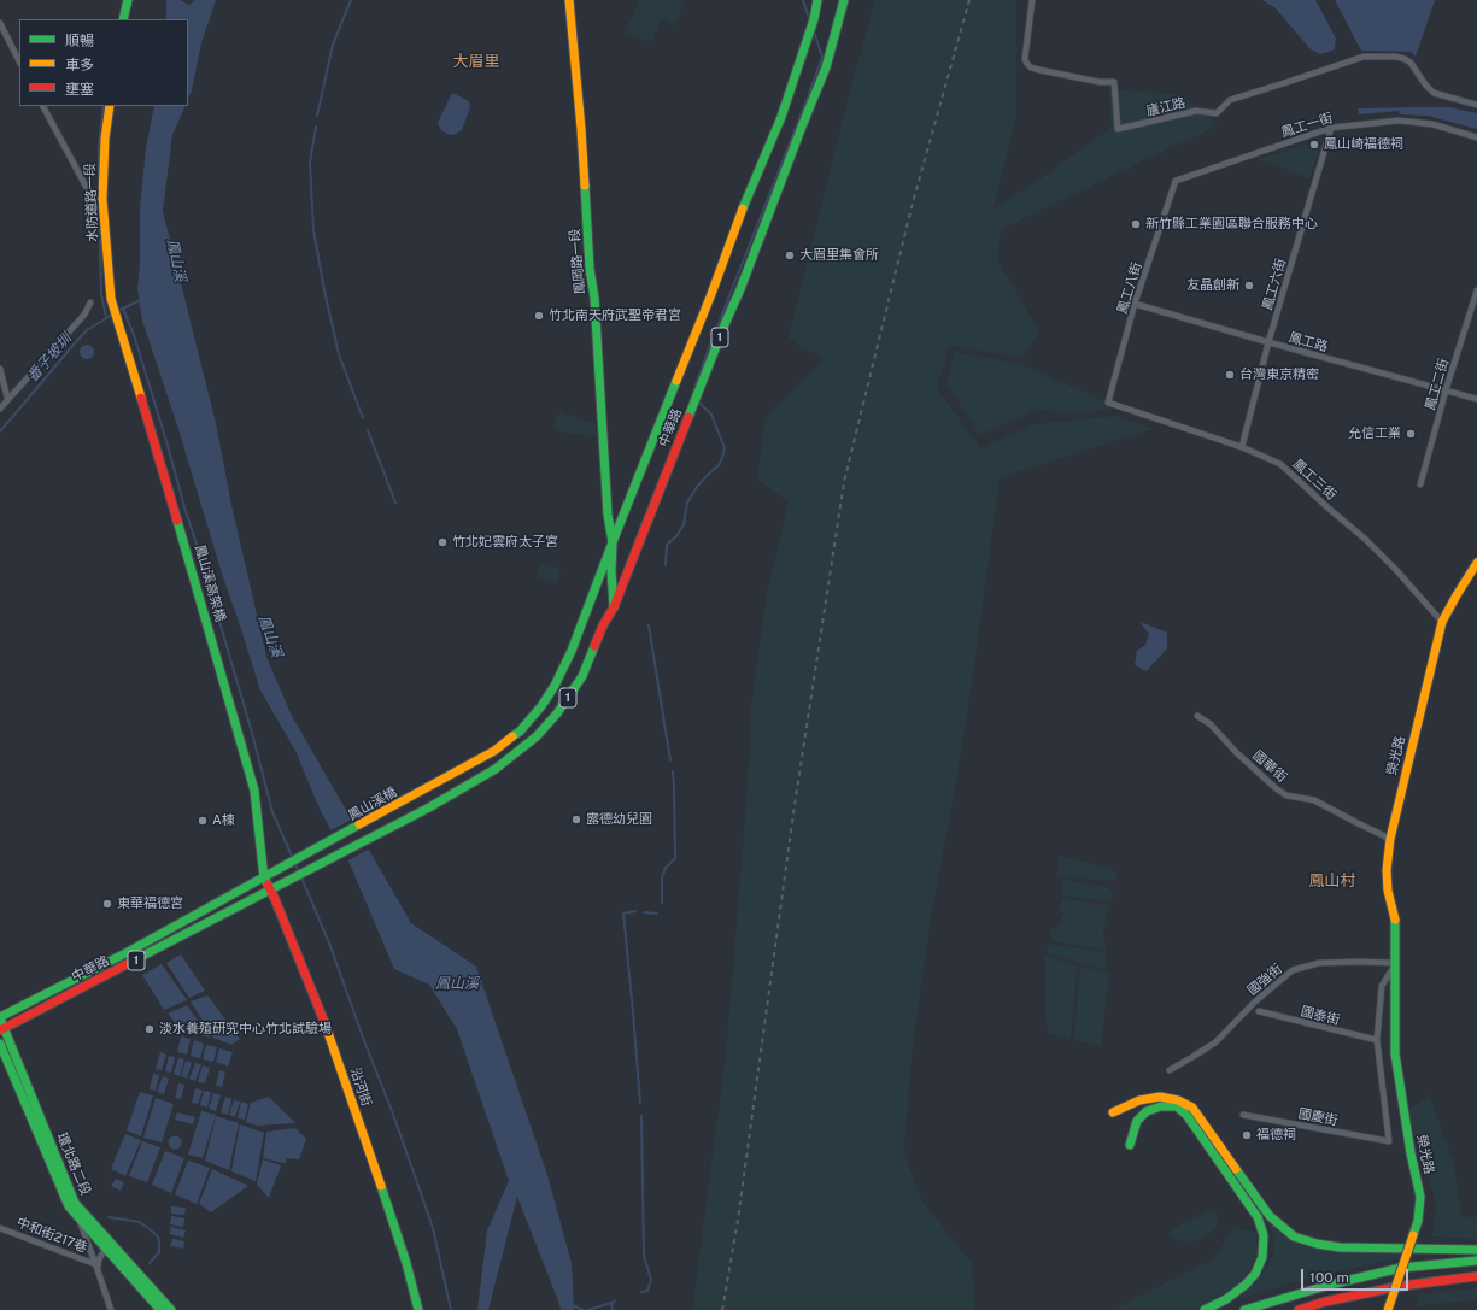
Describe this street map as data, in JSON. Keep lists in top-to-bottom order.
{
  "streets": {
    "main road": [
      "水防道路一段",
      "鳳岡路一段",
      "1",
      "中華路",
      "鳳山溪高架橋",
      "榮光路",
      "鳳山溪橋",
      "沿河街",
      "環北路二段"
    ],
    "street": [
      "廬江路",
      "鳳工一街",
      "鳳工六街",
      "鳳工八街",
      "鳳工路",
      "鳳工二街",
      "鳳工三街",
      "國華街",
      "國強街",
      "國泰街",
      "國慶街",
      "中和街217巷"
    ]
  },
  "crossings": [
    ["鳳工一街", "鳳工六街"],
    ["鳳工一街", "鳳工八街"],
    ["水防道路一段", "鳳山溪高架橋"],
    ["鳳岡路一段", "中華路"],
    ["鳳工六街", "鳳工路"],
    ["鳳工六街", "鳳工三街"],
    ["鳳工八街", "鳳工路"],
    ["鳳工八街", "鳳工三街"],
    ["鳳工路", "鳳工二街"],
    ["中華路", "鳳山溪高架橋"],
    ["中華路", "鳳山溪橋"],
    ["中華路", "沿河街"],
    ["中華路", "環北路二段"],
    ["鳳工三街", "榮光路"],
    ["鳳山溪高架橋", "鳳山溪橋"],
    ["鳳山溪高架橋", "沿河街"],
    ["榮光路", "國華街"],
    ["榮光路", "國強街"],
    ["鳳山溪橋", "沿河街"],
    ["國泰街", "國慶街"]
  ],
  "districts": ["大眉里", "鳳山村"],
  "water": ["鳳山溪", "番子坡圳"],
  "places": [
    "鳳山崎福德祠",
    "新竹縣工業園區聯合服務中心",
    "大眉里集會所",
    "友晶創新",
    "竹北南天府武聖帝君宮",
    "台灣東京精密",
    "允信工業",
    "竹北妃雲府太子宮",
    "露德幼兒園",
    "A棟",
    "東華福德宮",
    "淡水養殖研究中心竹北試驗場",
    "福德祠"
  ],
  "legend": ["順暢", "車多", "壅塞"],
  "scale_bar": "100 m"
}
